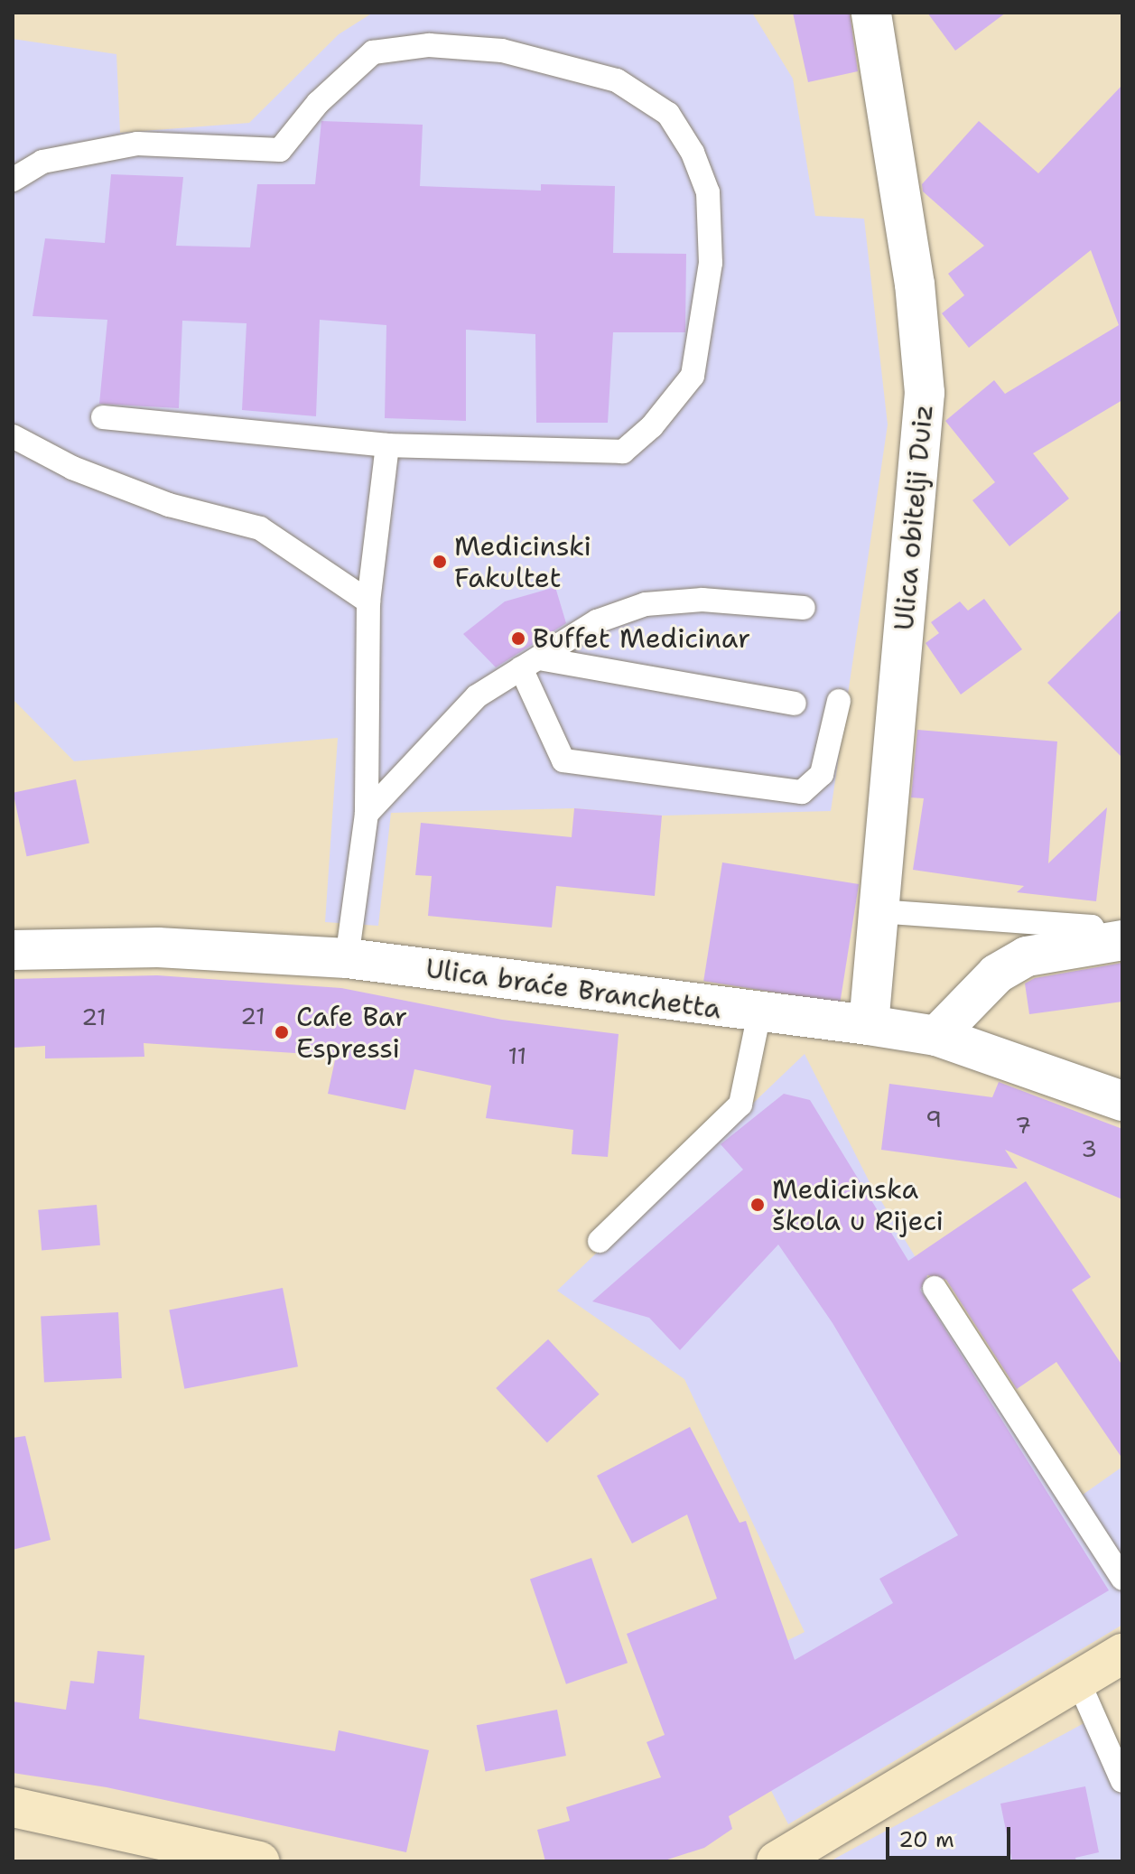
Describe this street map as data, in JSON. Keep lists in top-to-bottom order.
{
  "streets": {
    "street": ["Ulica obitelji Duiz", "Ulica braće Branchetta"]
  },
  "crossings": [
    ["Ulica obitelji Duiz", "Ulica braće Branchetta"]
  ],
  "places": [
    "Medicinski Fakultet",
    "Buffet Medicinar",
    "Cafe Bar Espressi",
    "Medicinska škola u Rijeci"
  ],
  "house_numbers": [
    "21",
    "21",
    "11",
    "9",
    "7",
    "3"
  ],
  "scale_bar": "20 m"
}
